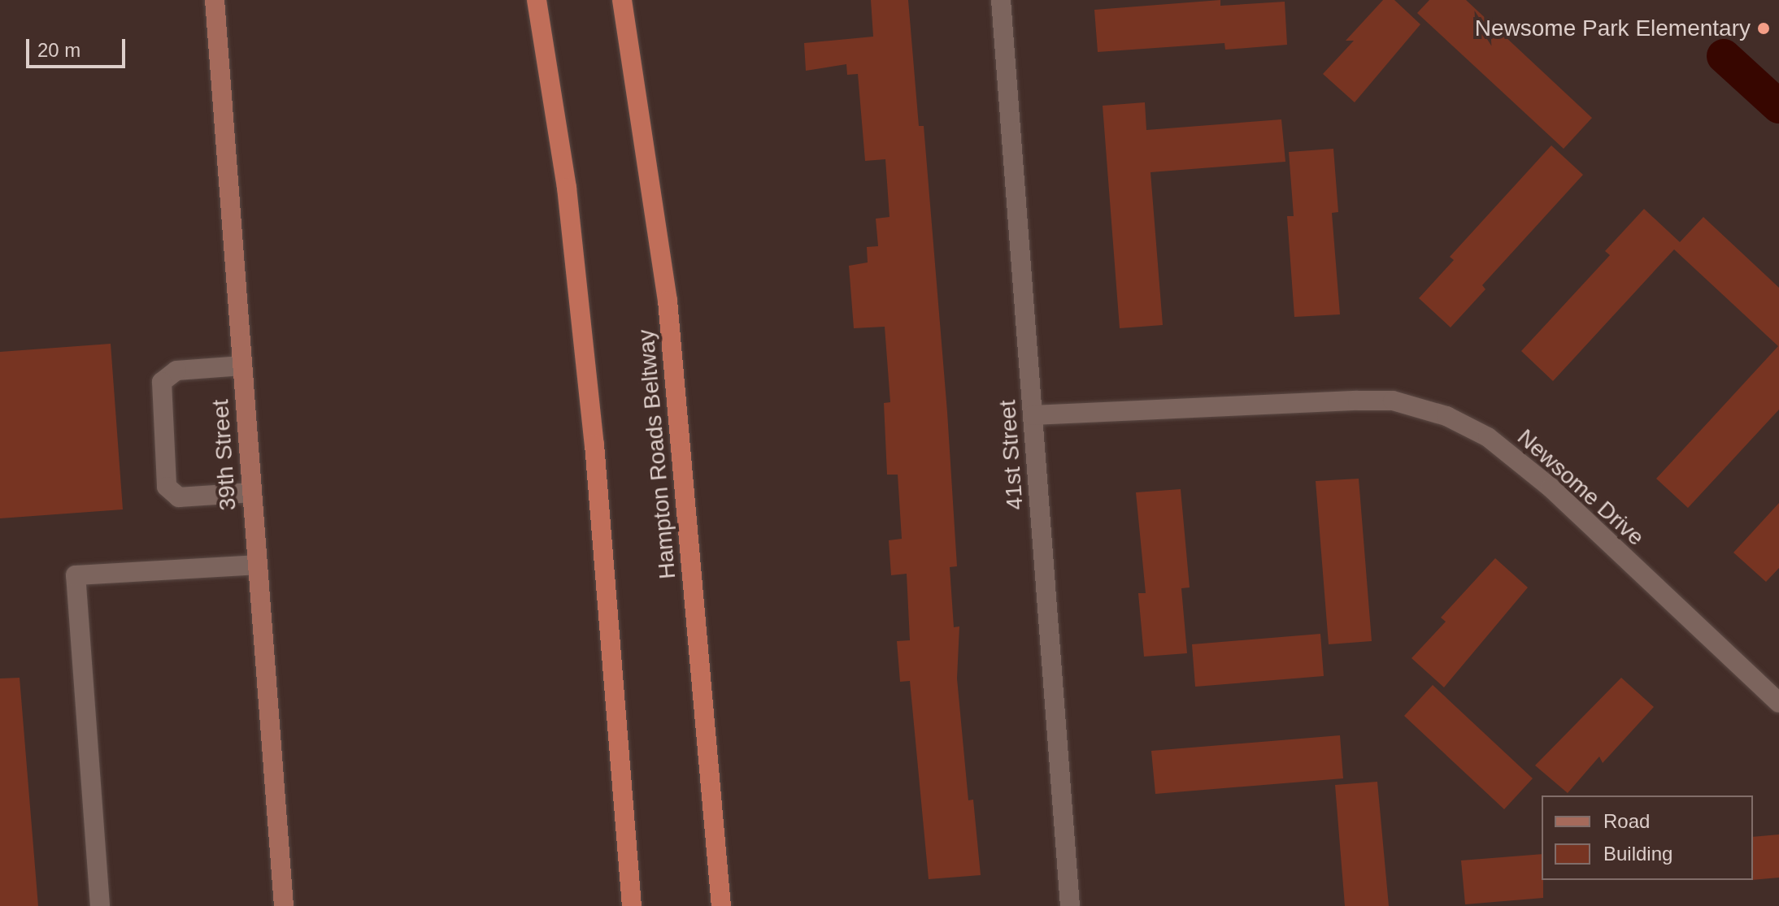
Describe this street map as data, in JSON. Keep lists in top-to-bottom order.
{
  "streets": {
    "highway": ["Hampton Roads Beltway"],
    "main road": ["39th Street"],
    "street": ["41st Street", "Newsome Drive"]
  },
  "crossings": [
    ["41st Street", "Newsome Drive"]
  ],
  "places": ["Newsome Park Elementary"],
  "legend": ["Road", "Building"],
  "scale_bar": "20 m"
}
